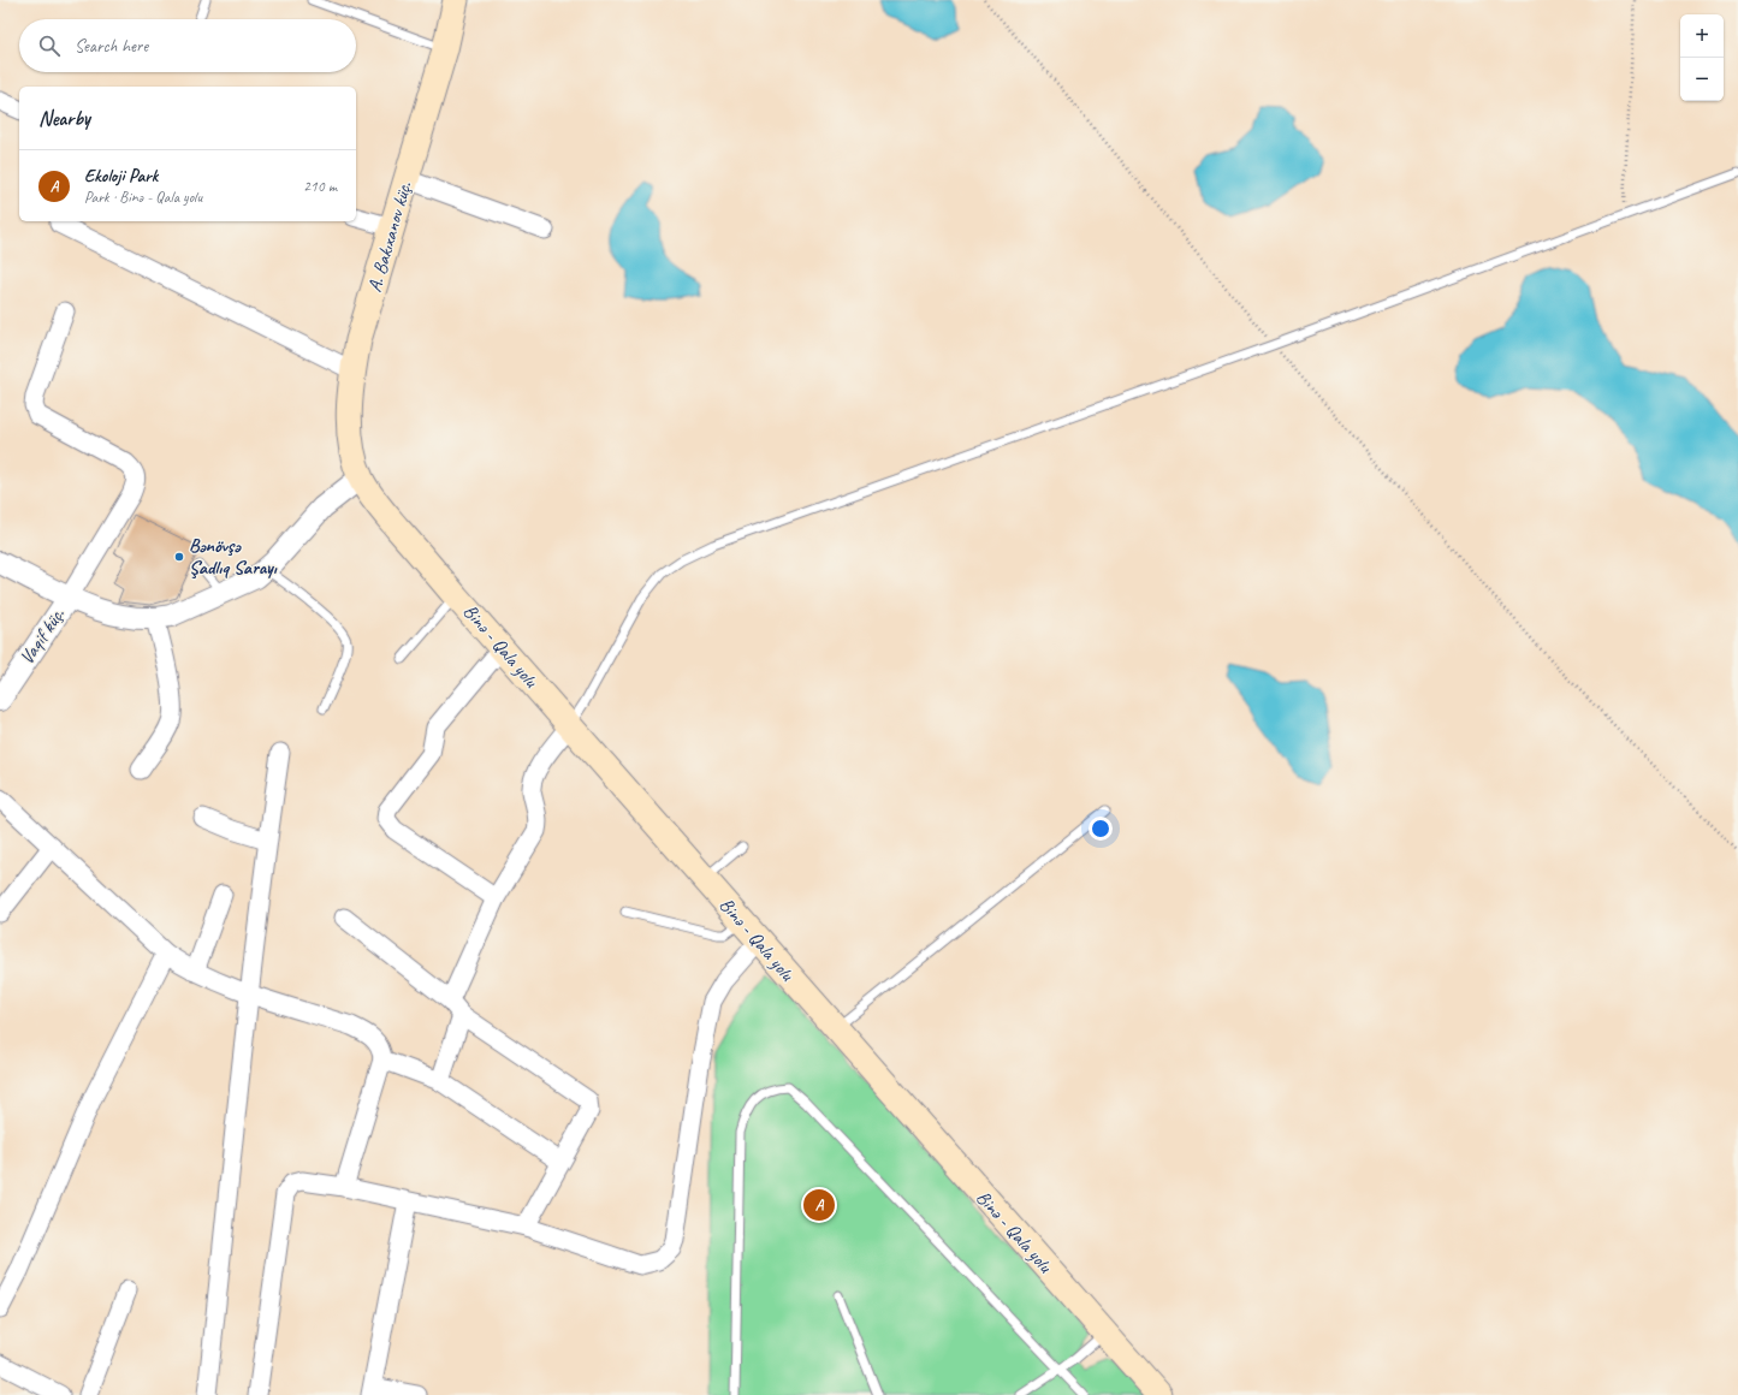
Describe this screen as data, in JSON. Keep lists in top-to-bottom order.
{
  "streets": {
    "main road": ["A. Bakıxanov küç.", "Binə - Qala yolu"],
    "street": ["Vaqif küç."]
  },
  "crossings": [
    ["A. Bakıxanov küç.", "Binə - Qala yolu"]
  ],
  "places": ["Bənövşə Şadlıq Sarayı"],
  "page": {
    "map_buttons": ["+", "−"],
    "search": "Search here",
    "heading": "Nearby",
    "list": [
      {
        "mark": "A",
        "name": "Ekoloji Park",
        "note": "Park · Binə - Qala yolu",
        "value": "210 m"
      }
    ],
    "pins": "A"
  }
}
